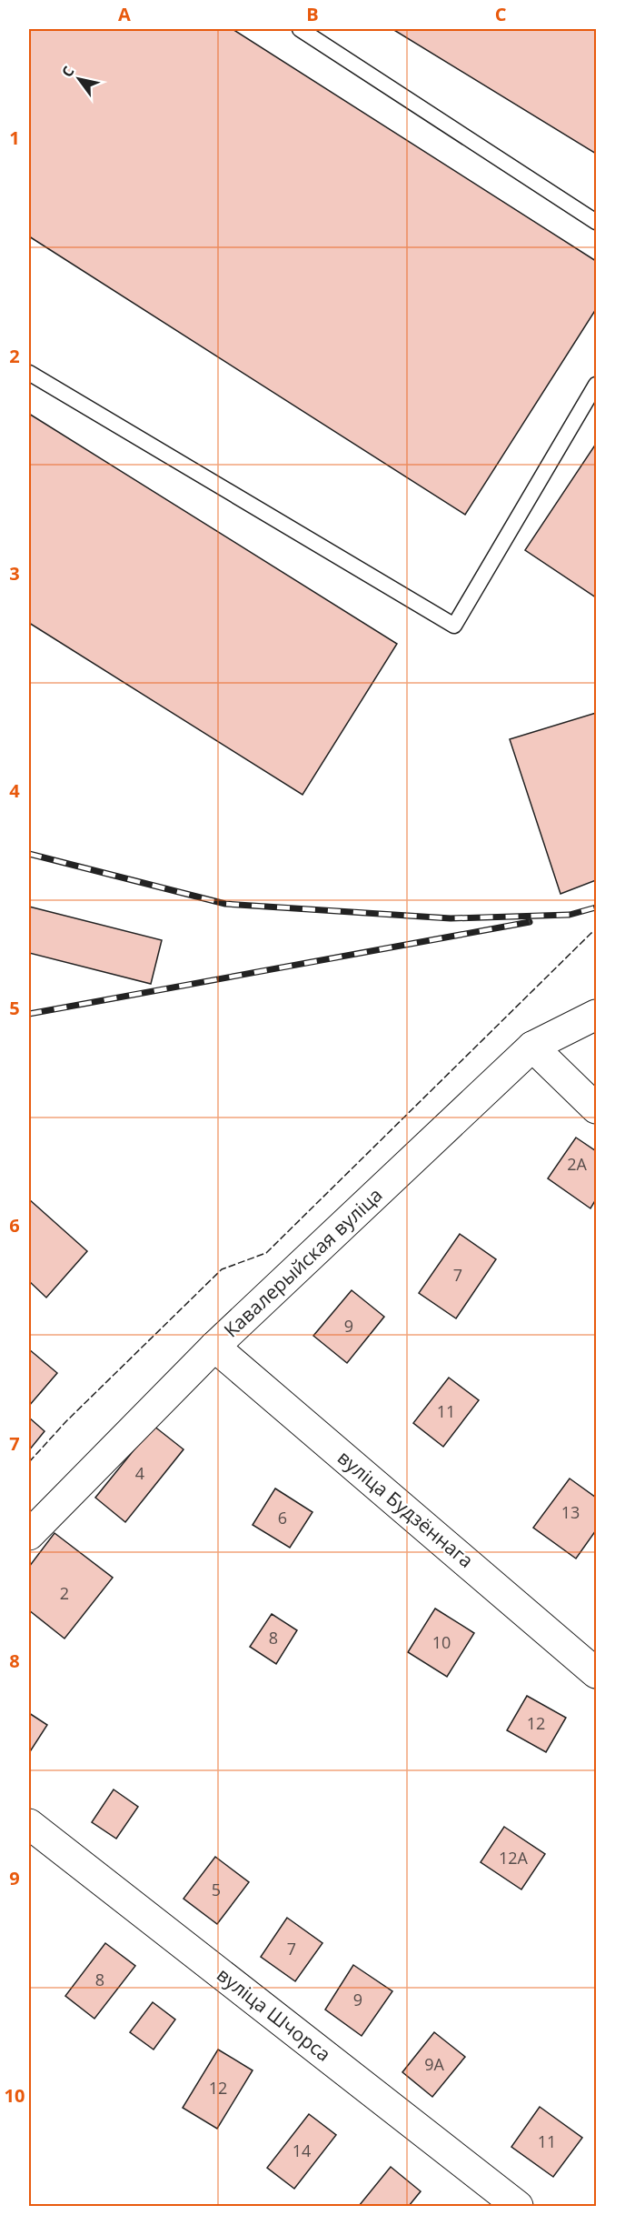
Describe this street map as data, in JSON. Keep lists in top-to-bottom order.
{
  "streets": {
    "street": ["Кавалерыйская вуліца", "вуліца Будзённага", "вуліца Шчорса"]
  },
  "crossings": [
    ["Кавалерыйская вуліца", "вуліца Будзённага"]
  ],
  "house_numbers": [
    "2А",
    "7",
    "9",
    "11",
    "4",
    "13",
    "6",
    "2",
    "8",
    "10",
    "12",
    "12А",
    "5",
    "7",
    "8",
    "9",
    "9А",
    "12",
    "11",
    "14"
  ],
  "north": "top left",
  "grid": {
    "columns": ["A", "B", "C"],
    "rows": [
      "1",
      "2",
      "3",
      "4",
      "5",
      "6",
      "7",
      "8",
      "9",
      "10"
    ]
  }
}
